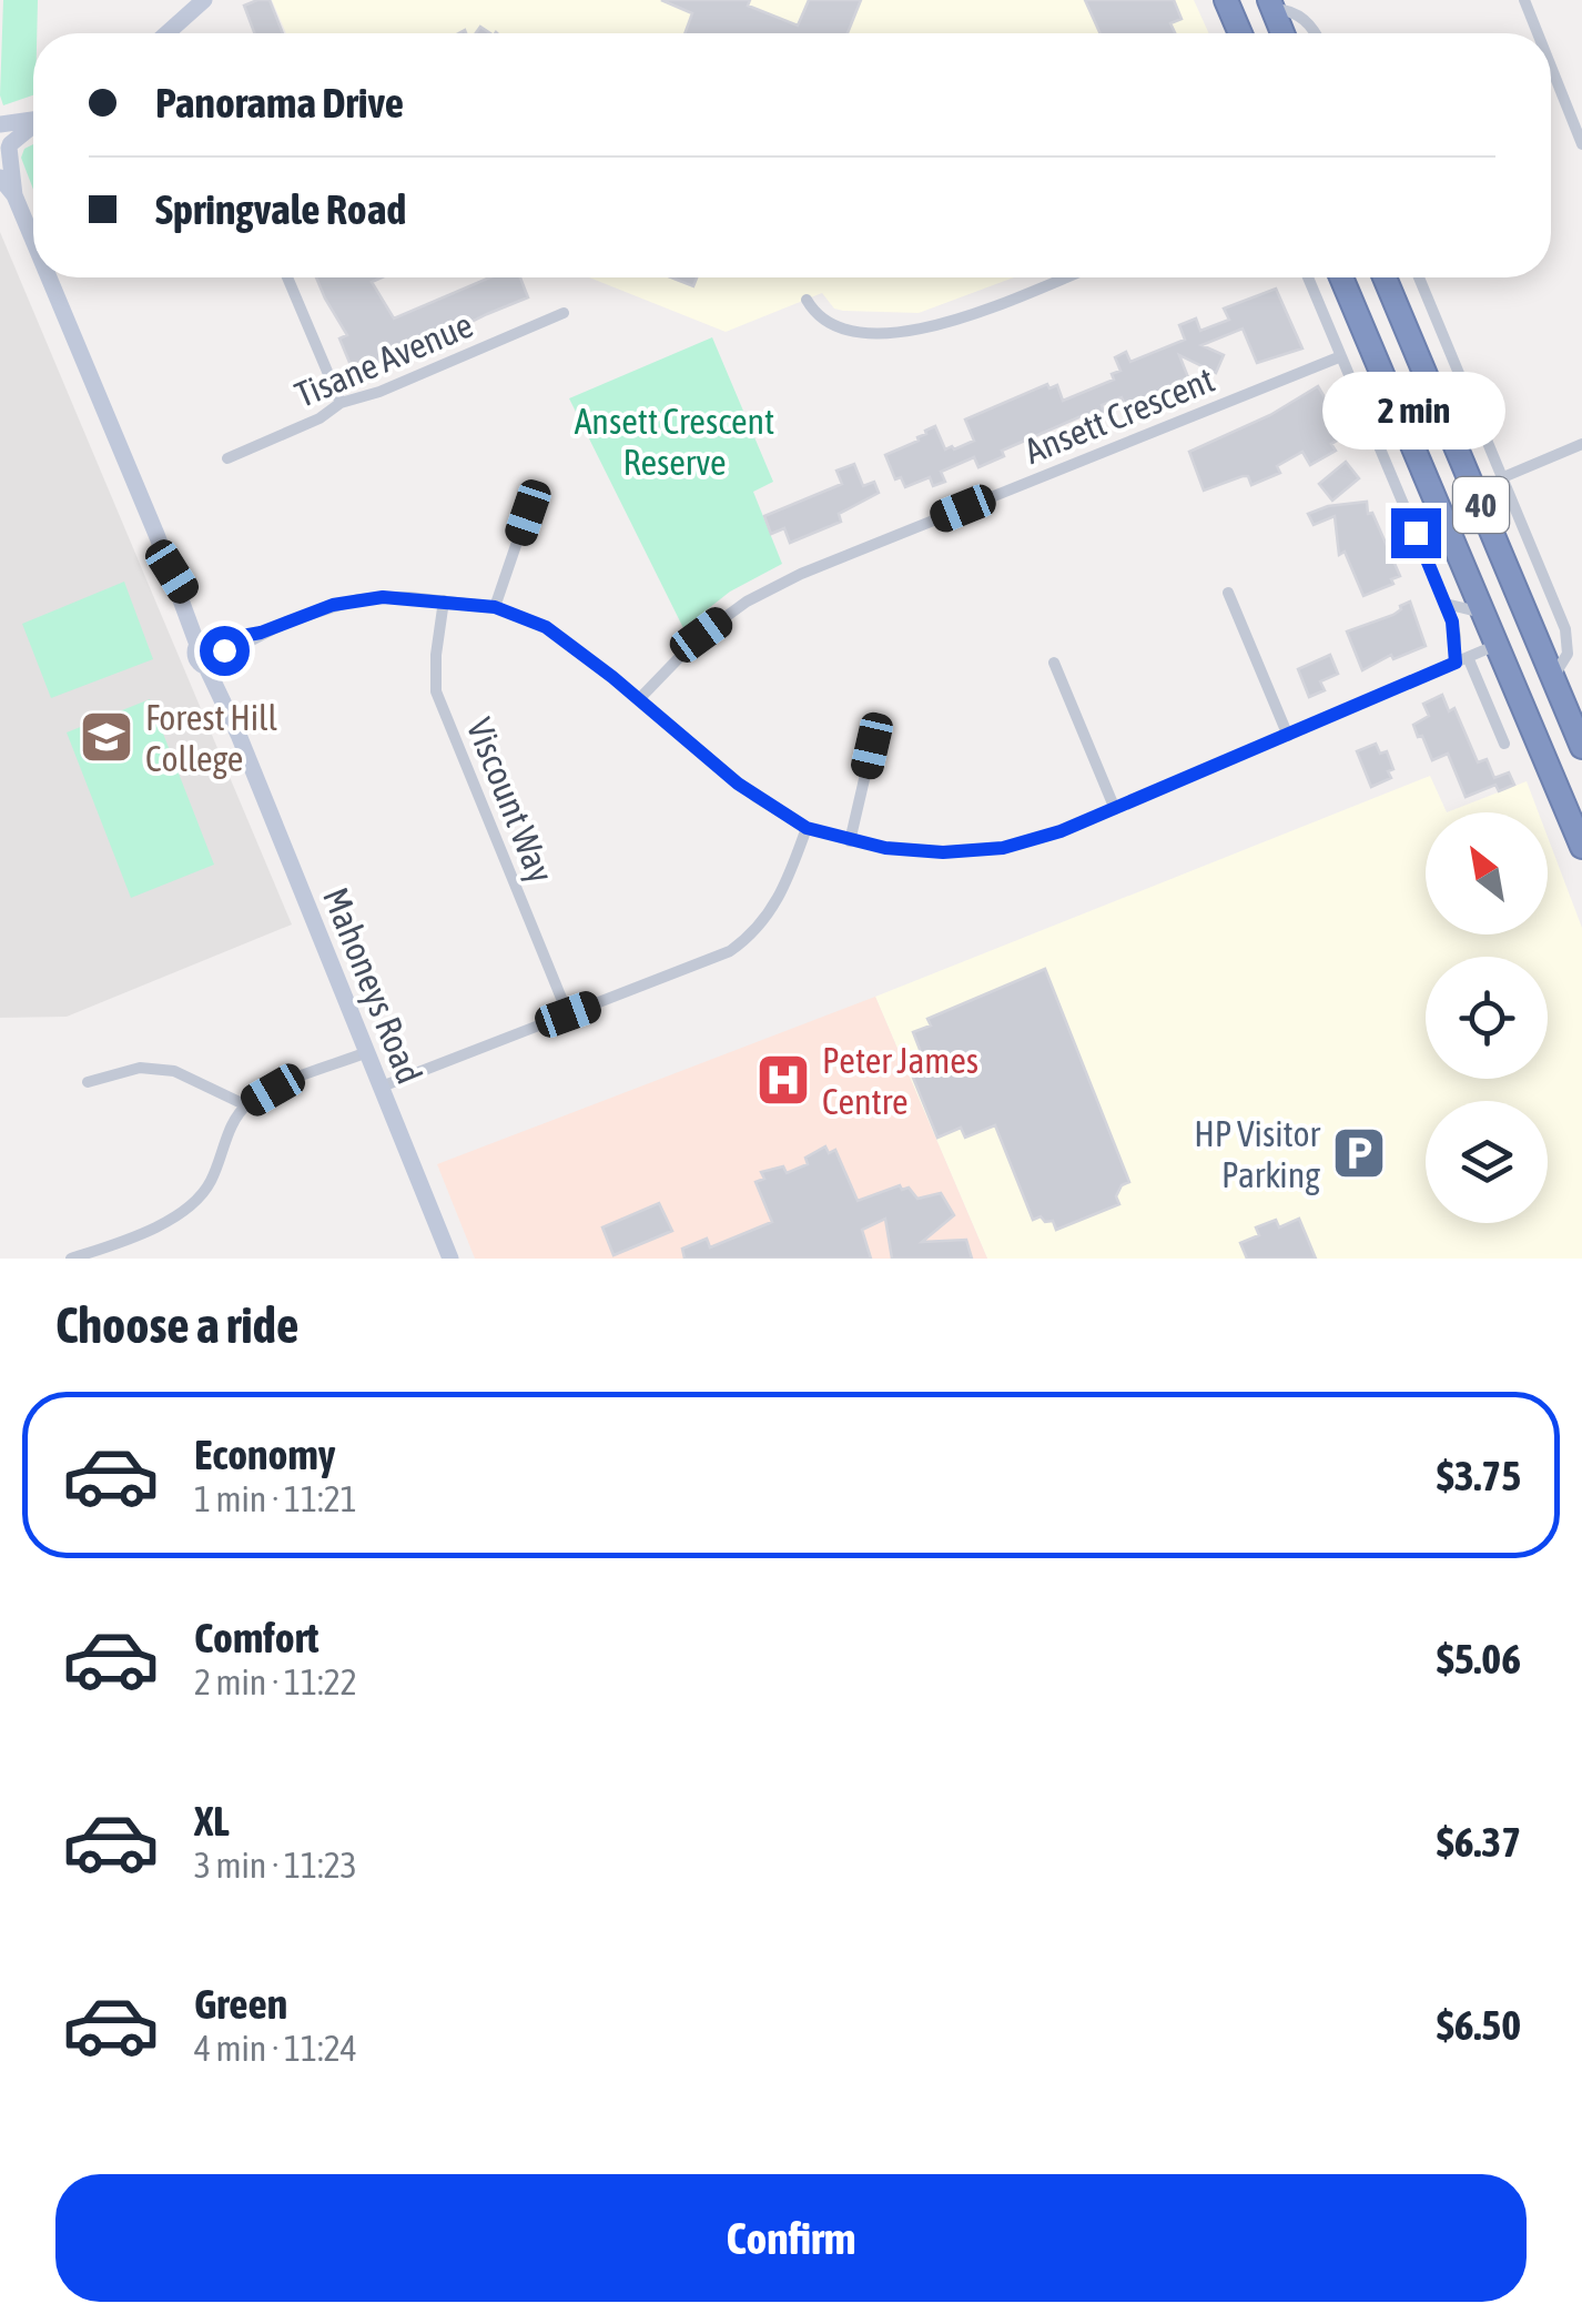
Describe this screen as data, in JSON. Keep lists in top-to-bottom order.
{
  "streets": {
    "highway": ["40"],
    "main road": ["Mahoneys Road"],
    "street": ["Tisane Avenue", "Ansett Crescent", "Viscount Way"]
  },
  "parks": ["Ansett Crescent Reserve"],
  "places": {
    "school or university": ["Forest Hill College"],
    "hospital": ["Peter James Centre"],
    "parking": ["HP Visitor Parking"]
  },
  "north": "top left",
  "page": {
    "banner": ["Panorama Drive", "Springvale Road"],
    "bubble": "2 min",
    "heading": "Choose a ride",
    "list": [
      {
        "name": "Economy",
        "note": "1 min · 11:21",
        "value": "$3.75"
      },
      {
        "name": "Comfort",
        "note": "2 min · 11:22",
        "value": "$5.06"
      },
      {
        "name": "XL",
        "note": "3 min · 11:23",
        "value": "$6.37"
      },
      {
        "name": "Green",
        "note": "4 min · 11:24",
        "value": "$6.50"
      }
    ],
    "buttons": "Confirm"
  }
}
